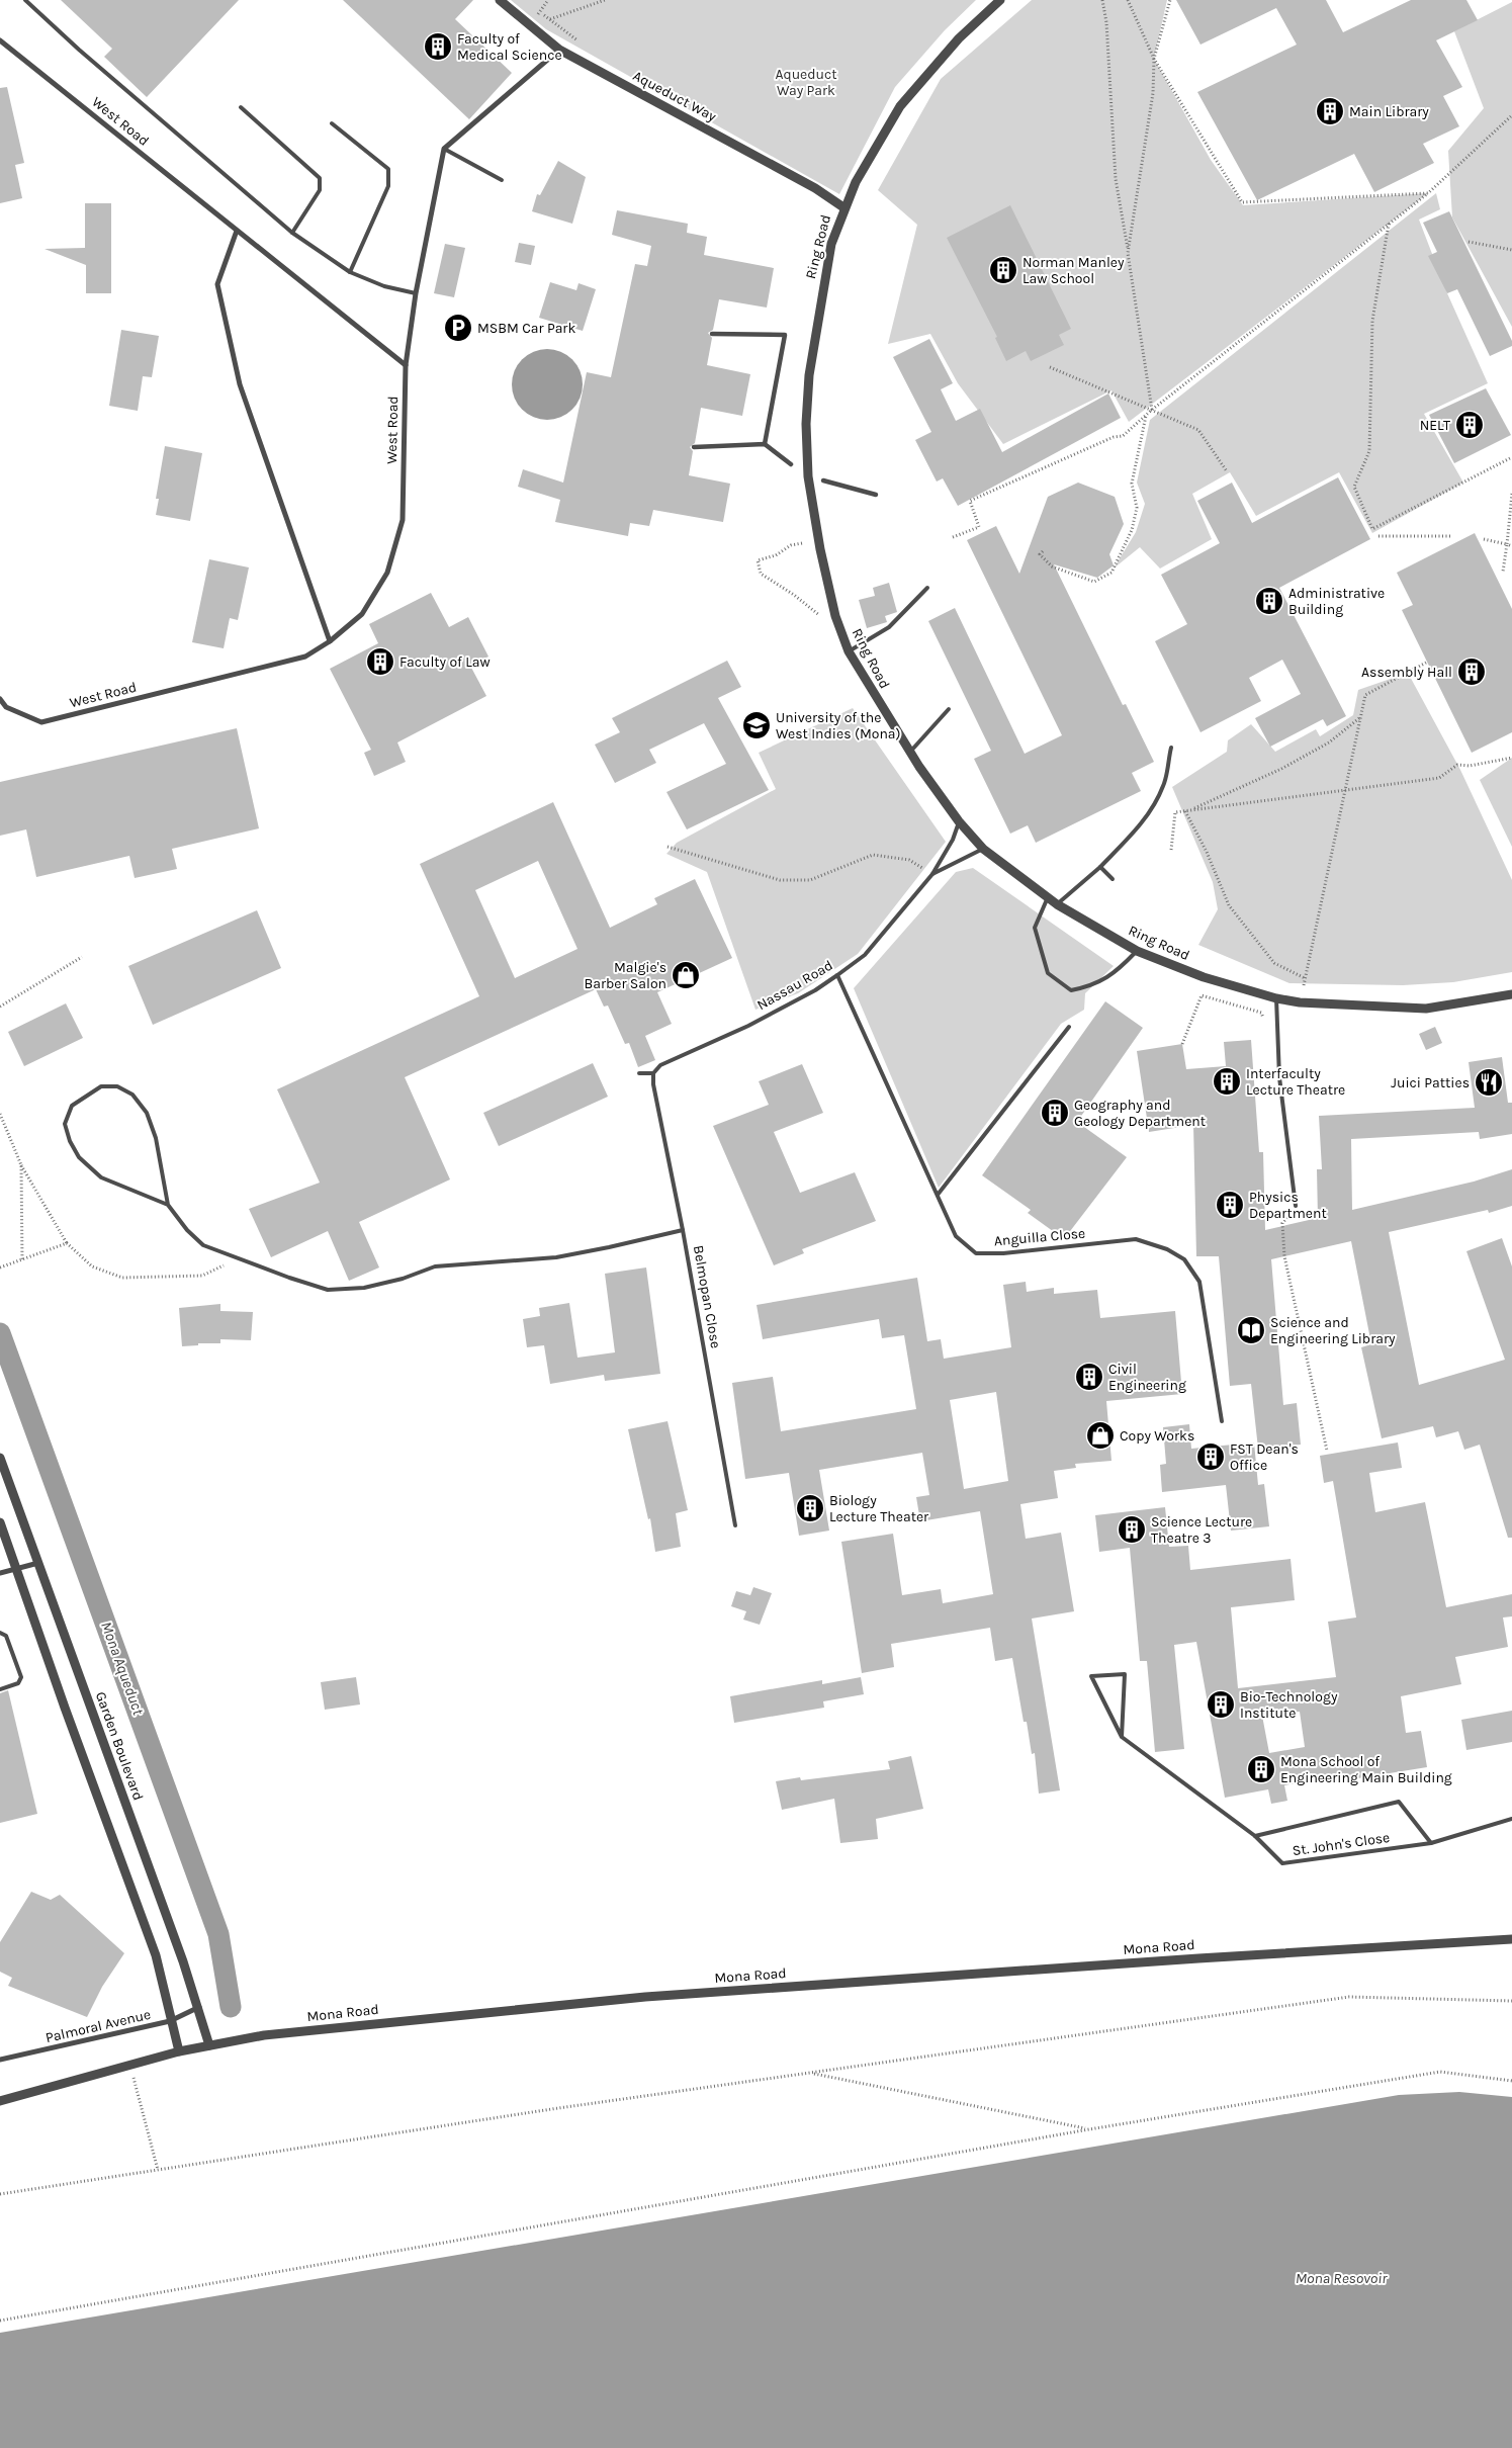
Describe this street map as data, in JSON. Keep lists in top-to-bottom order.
{
  "streets": {
    "street": [
      "Aqueduct Way",
      "West Road",
      "Ring Road",
      "Garden Boulevard",
      "Mona Road",
      "Palmoral Avenue"
    ],
    "lane": [
      "Nassau Road",
      "Anguilla Close",
      "Belmopan Close",
      "St. John's Close"
    ]
  },
  "crossings": [
    ["Aqueduct Way", "Ring Road"],
    ["Nassau Road", "Anguilla Close"],
    ["Nassau Road", "Belmopan Close"],
    ["Garden Boulevard", "Mona Road"],
    ["Garden Boulevard", "Palmoral Avenue"]
  ],
  "water": ["Mona Aqueduct", "Mona Resovoir"],
  "parks": ["Aqueduct Way Park"],
  "places": {
    "building": [
      "Faculty of Medical Science",
      "Main Library",
      "Norman Manley Law School",
      "NELT",
      "Administrative Building",
      "Faculty of Law",
      "Assembly Hall",
      "Interfaculty Lecture Theatre",
      "Geography and Geology Department",
      "Physics Department",
      "Civil Engineering",
      "FST Dean's Office",
      "Biology Lecture Theater",
      "Science Lecture Theatre 3",
      "Bio-Technology Institute",
      "Mona School of Engineering Main Building"
    ],
    "parking": ["MSBM Car Park"],
    "school or university": ["University of the West Indies (Mona)"],
    "shop": ["Malgie's Barber Salon", "Copy Works"],
    "restaurant": ["Juici Patties"],
    "library": ["Science and Engineering Library"]
  }
}
